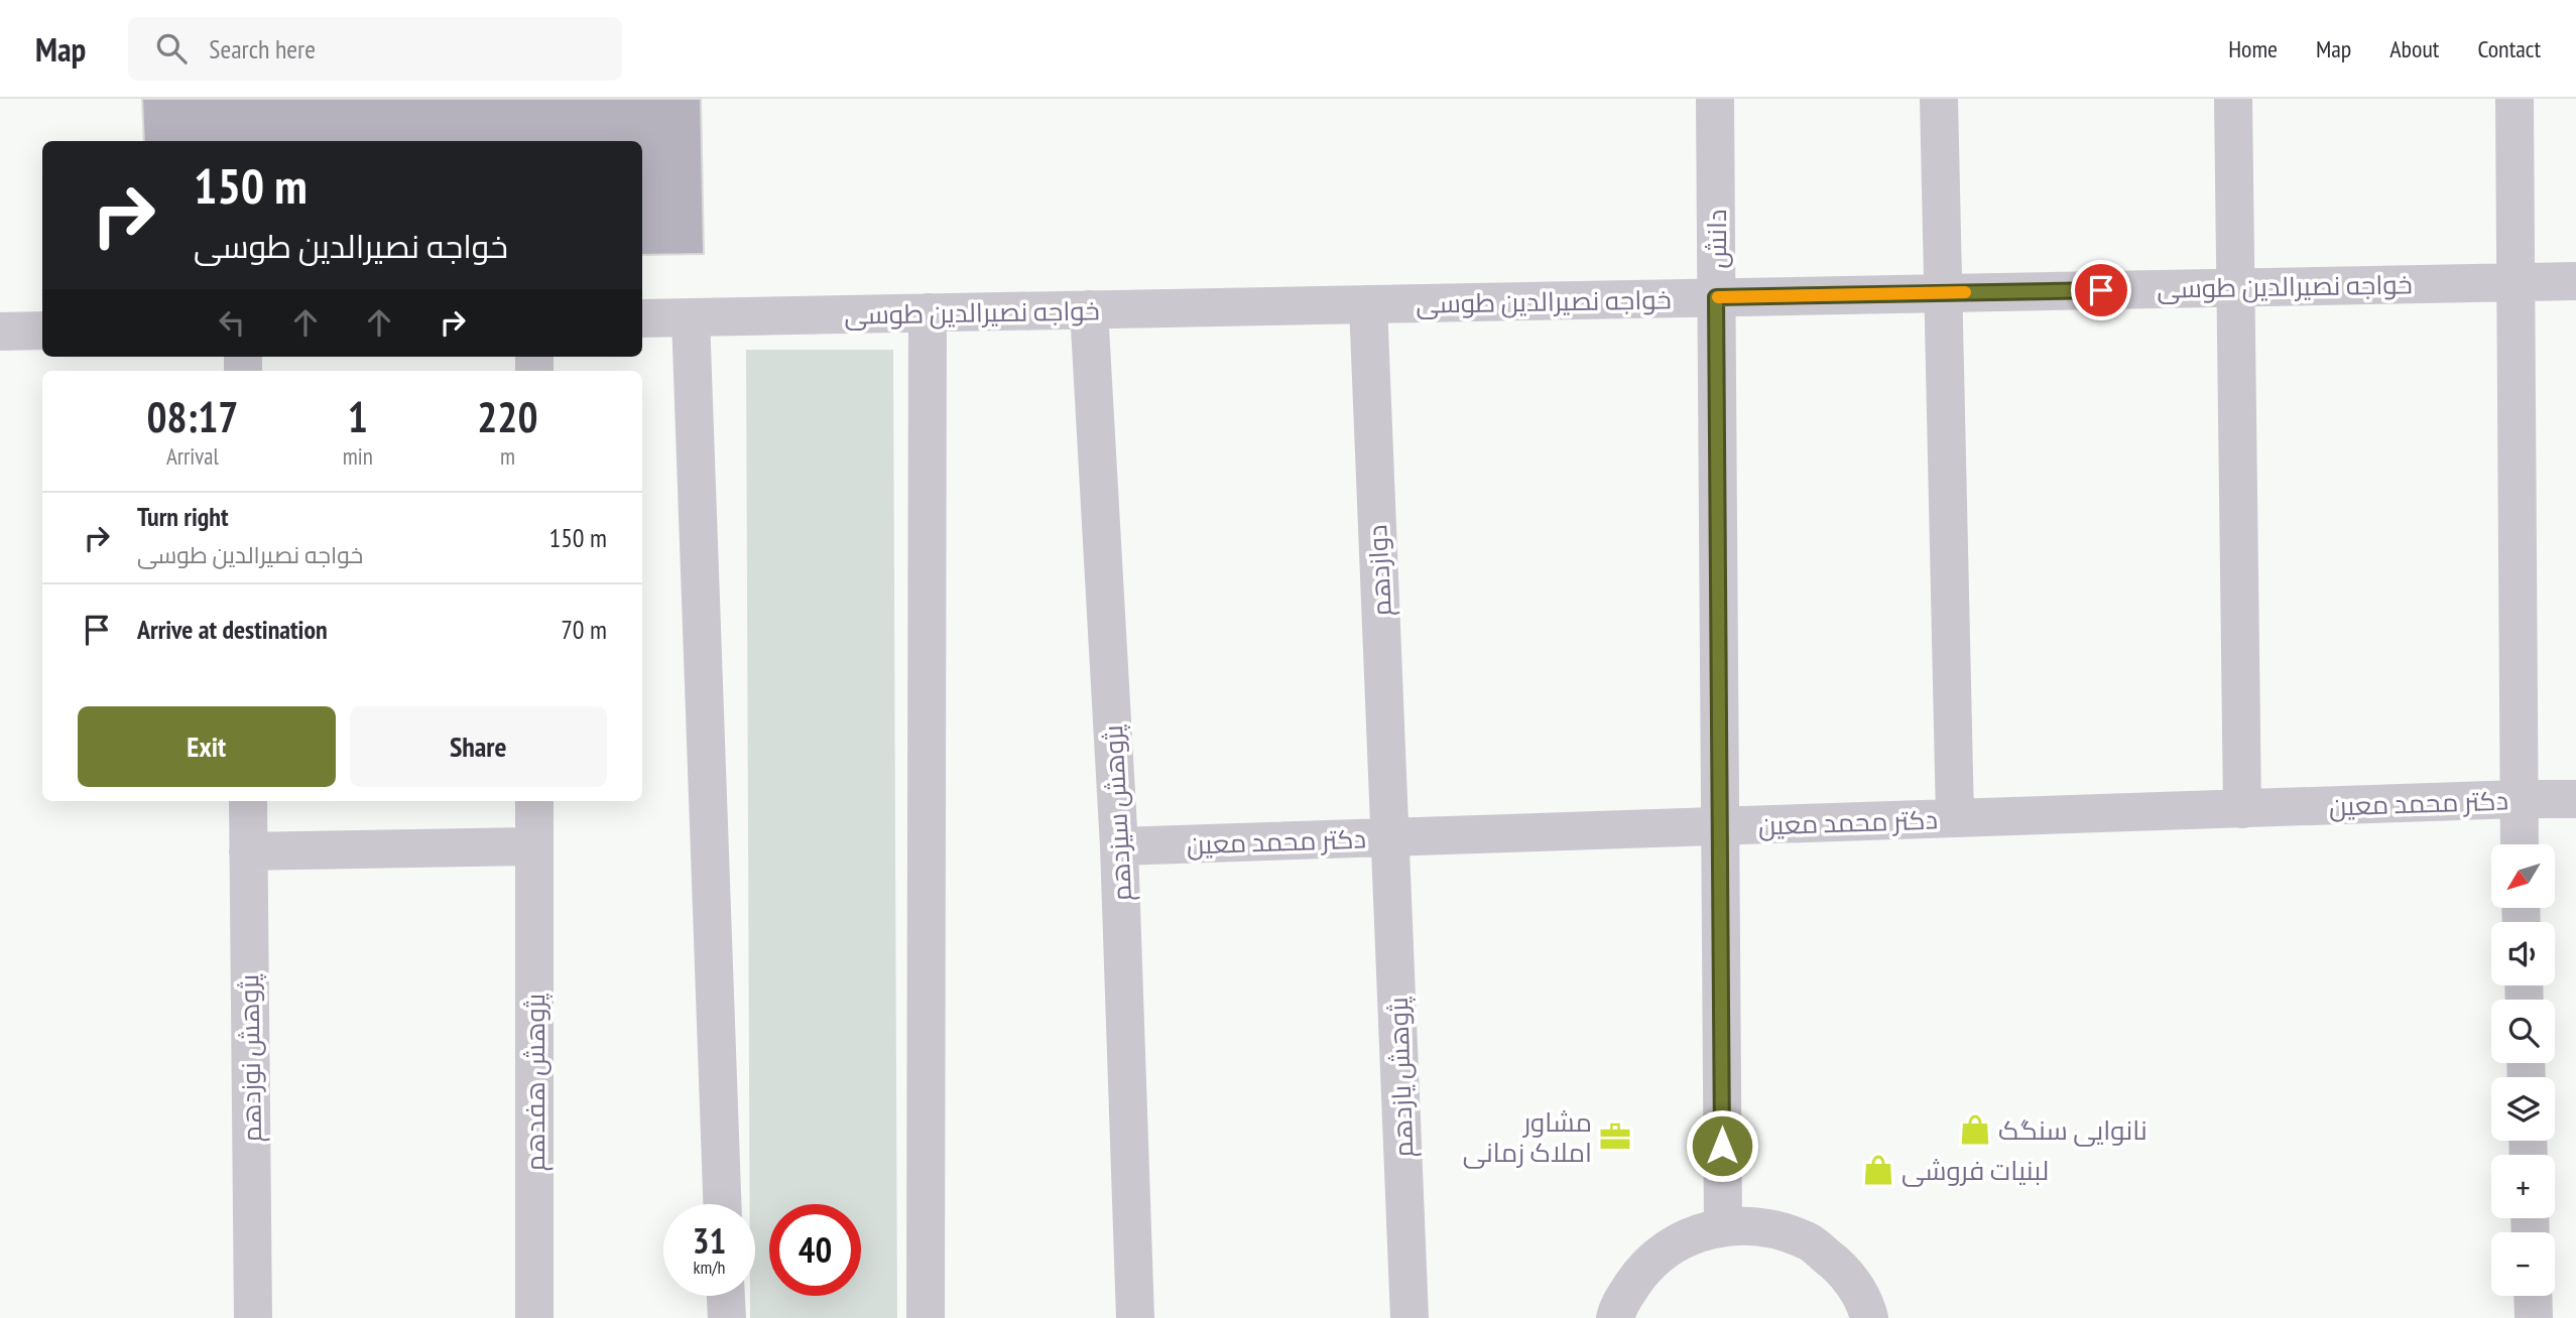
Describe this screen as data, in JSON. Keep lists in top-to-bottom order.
{
  "streets": {
    "street": [
      "دانش",
      "خواجه نصیرالدین طوسی",
      "دوازدهم",
      "دکتر محمد معین",
      "پژوهش سیزدهم",
      "پژوهش نوزدهم",
      "پژوهش یازدهم",
      "پژوهش هفدهم"
    ]
  },
  "crossings": [
    ["دانش", "خواجه نصیرالدین طوسی"],
    ["دانش", "دکتر محمد معین"],
    ["خواجه نصیرالدین طوسی", "دوازدهم"],
    ["خواجه نصیرالدین طوسی", "پژوهش سیزدهم"],
    ["دوازدهم", "دکتر محمد معین"],
    ["دوازدهم", "پژوهش یازدهم"],
    ["دکتر محمد معین", "پژوهش سیزدهم"],
    ["دکتر محمد معین", "پژوهش یازدهم"]
  ],
  "places": {
    "shop": ["نانوایی سنگک", "لبنیات فروشی"],
    "office": ["مشاور املاک زمانی"]
  },
  "north": "bottom left",
  "page": {
    "header": "Map",
    "search": "Search here",
    "nav": [
      "Home",
      "Map",
      "About",
      "Contact"
    ],
    "turn": ["150 m", "خواجه نصیرالدین طوسی"],
    "eta": [
      "08:17",
      "Arrival",
      "1",
      "min",
      "220",
      "m"
    ],
    "list": [
      {
        "name": "Turn right",
        "note": "خواجه نصیرالدین طوسی",
        "value": "150 m"
      },
      {
        "name": "Arrive at destination",
        "value": "70 m"
      }
    ],
    "buttons": ["Exit", "Share"],
    "map_buttons": ["+", "−"],
    "speed": "31 km/h",
    "limit": "40"
  }
}
